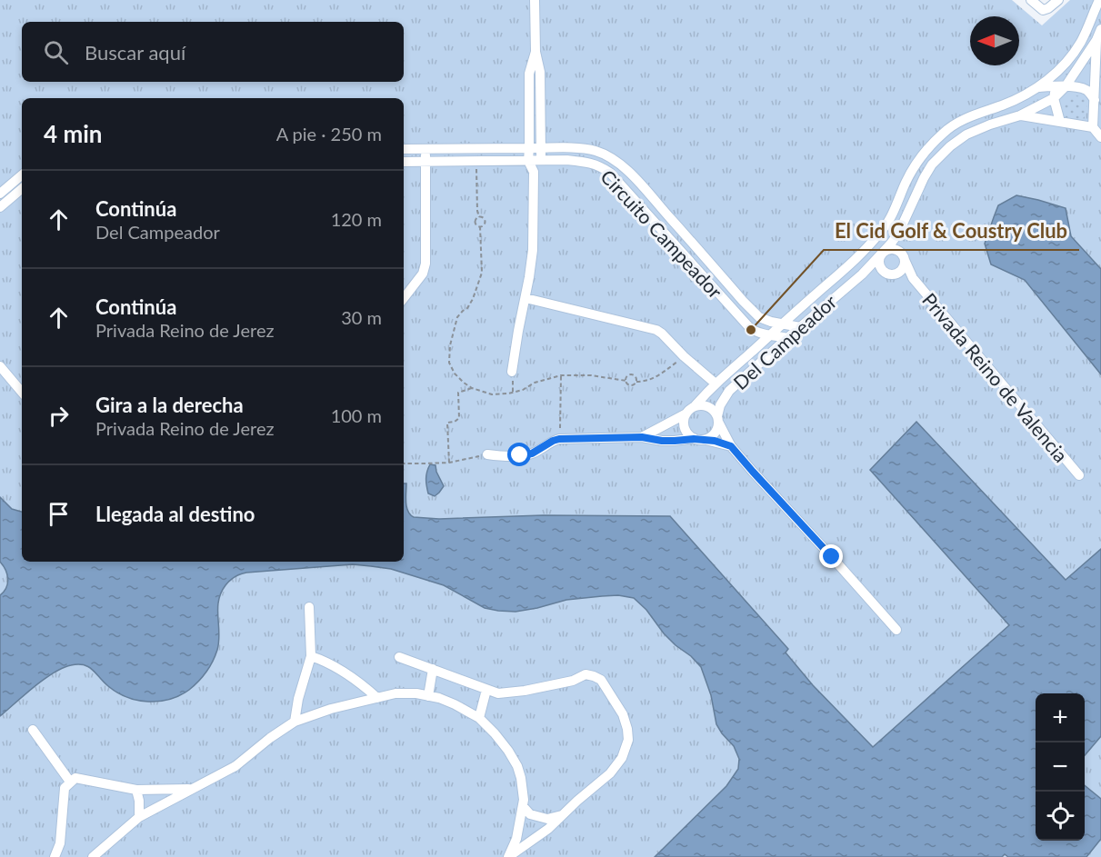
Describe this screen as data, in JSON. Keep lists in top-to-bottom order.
{
  "streets": {
    "street": ["Circuito Campeador", "Del Campeador", "Privada Reino de Valencia"]
  },
  "crossings": [
    ["Circuito Campeador", "Del Campeador"],
    ["Del Campeador", "Privada Reino de Valencia"]
  ],
  "places": ["El Cid Golf & Coustry Club"],
  "north": "left",
  "page": {
    "search": "Buscar aquí",
    "heading": ["4 min", "A pie · 250 m"],
    "list": [
      ["Continúa", "Del Campeador", "120 m"],
      ["Continúa", "Privada Reino de Jerez", "30 m"],
      ["Gira a la derecha", "Privada Reino de Jerez", "100 m"],
      "Llegada al destino"
    ],
    "map_buttons": ["+", "−"]
  }
}
